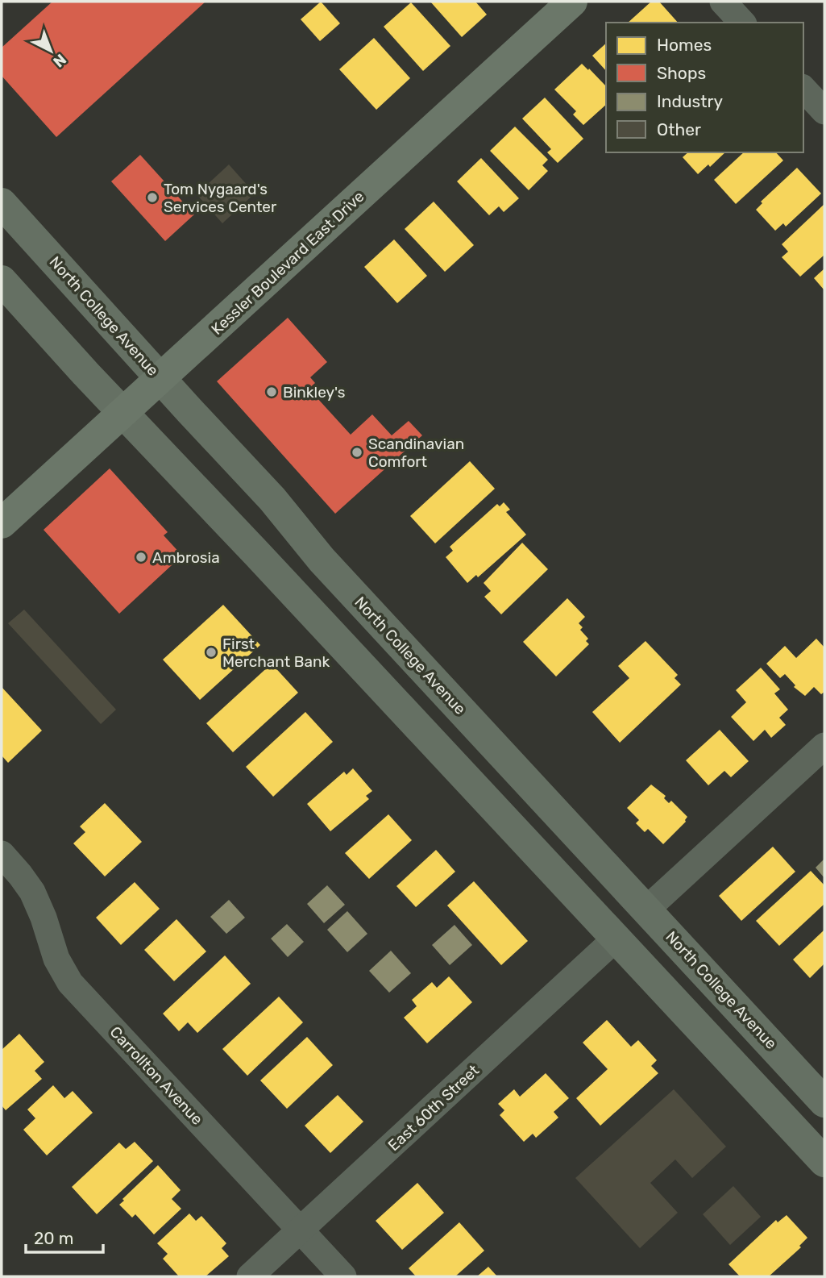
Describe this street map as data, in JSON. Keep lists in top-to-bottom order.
{
  "streets": {
    "main road": ["Kessler Boulevard East Drive", "North College Avenue"],
    "street": ["Carrollton Avenue", "East 60th Street"]
  },
  "crossings": [
    ["Kessler Boulevard East Drive", "North College Avenue"],
    ["Carrollton Avenue", "East 60th Street"]
  ],
  "places": [
    "Tom Nygaard's Services Center",
    "Binkley's",
    "Scandinavian Comfort",
    "Ambrosia",
    "First Merchant Bank"
  ],
  "legend": [
    "Homes",
    "Shops",
    "Industry",
    "Other"
  ],
  "scale_bar": "20 m",
  "north": "bottom right"
}
